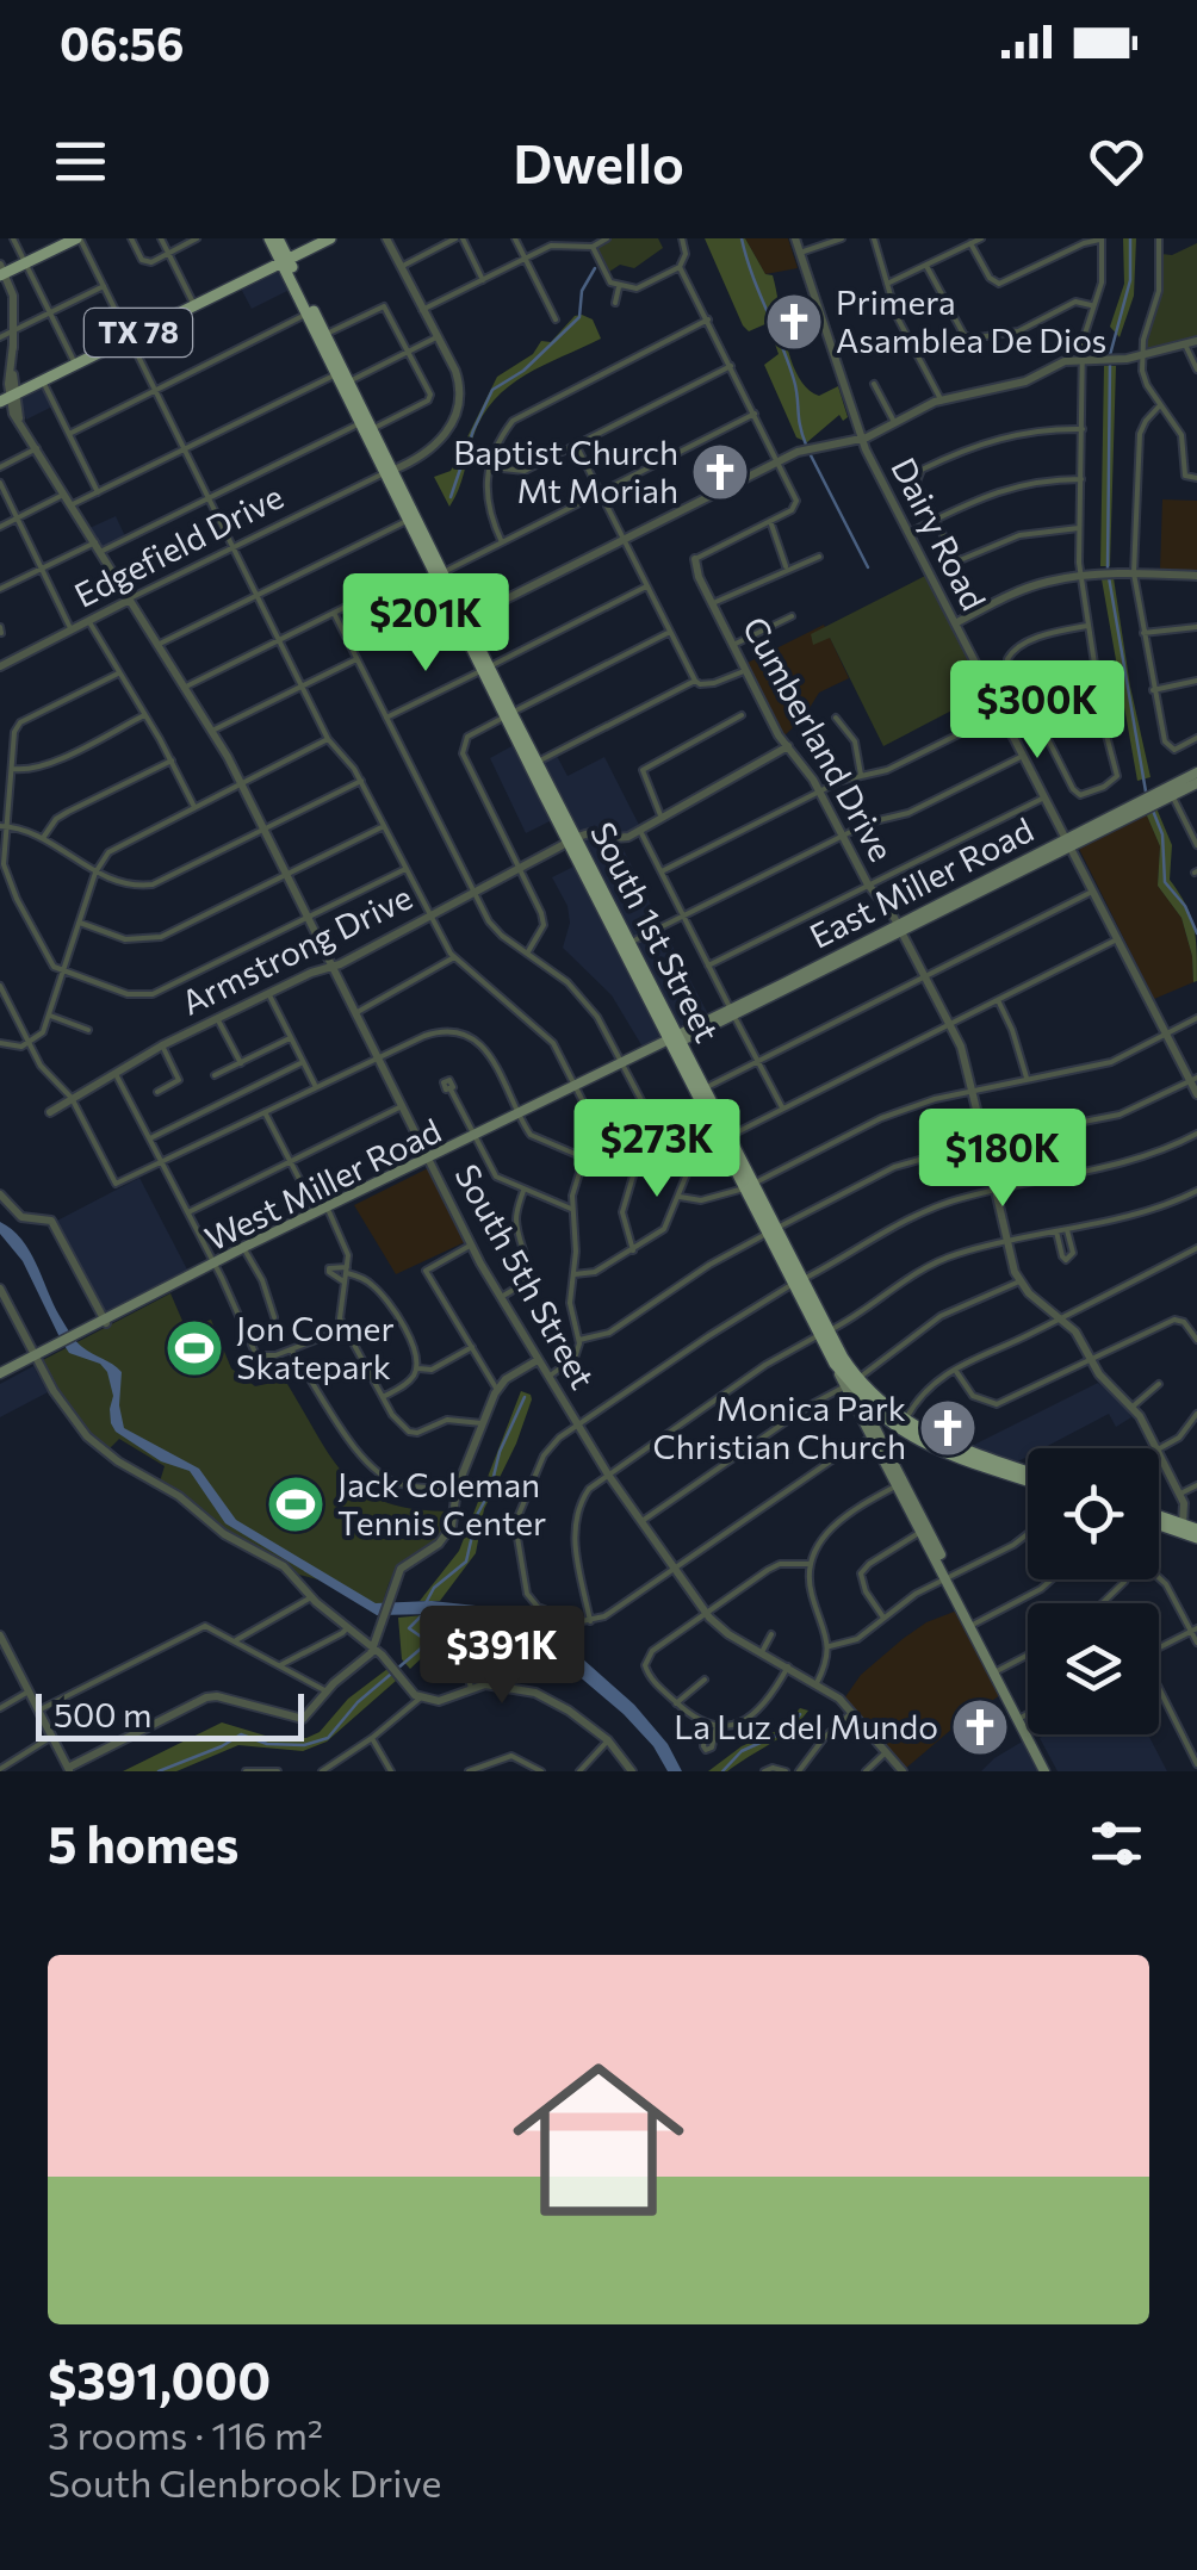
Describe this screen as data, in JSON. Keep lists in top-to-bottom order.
{
  "streets": {
    "main road": [
      "TX 78",
      "East Miller Road",
      "South 1st Street",
      "West Miller Road"
    ],
    "street": [
      "Dairy Road",
      "Edgefield Drive",
      "Cumberland Drive",
      "Armstrong Drive",
      "South 5th Street"
    ]
  },
  "crossings": [
    ["TX 78", "South 1st Street"],
    ["TX 78", "South 5th Street"],
    ["Dairy Road", "East Miller Road"],
    ["Edgefield Drive", "South 1st Street"],
    ["Edgefield Drive", "South 5th Street"],
    ["Cumberland Drive", "East Miller Road"],
    ["East Miller Road", "South 1st Street"],
    ["East Miller Road", "West Miller Road"],
    ["South 1st Street", "Armstrong Drive"],
    ["South 1st Street", "West Miller Road"],
    ["Armstrong Drive", "South 5th Street"],
    ["West Miller Road", "South 5th Street"]
  ],
  "places": {
    "church": [
      "Primera Asamblea De Dios",
      "Baptist Church Mt Moriah",
      "Monica Park Christian Church",
      "La Luz del Mundo"
    ],
    "sports": ["Jon Comer Skatepark", "Jack Coleman Tennis Center"]
  },
  "scale_bar": "500 m",
  "page": {
    "status": "06:56",
    "header": "Dwello",
    "price": [
      "$201K",
      "$300K",
      "$273K",
      "$180K",
      "$391K"
    ],
    "scale": "500 m",
    "heading": "5 homes",
    "list": [
      {
        "name": "$391,000",
        "note": "3 rooms · 116 m² · South Glenbrook Drive"
      }
    ]
  }
}
